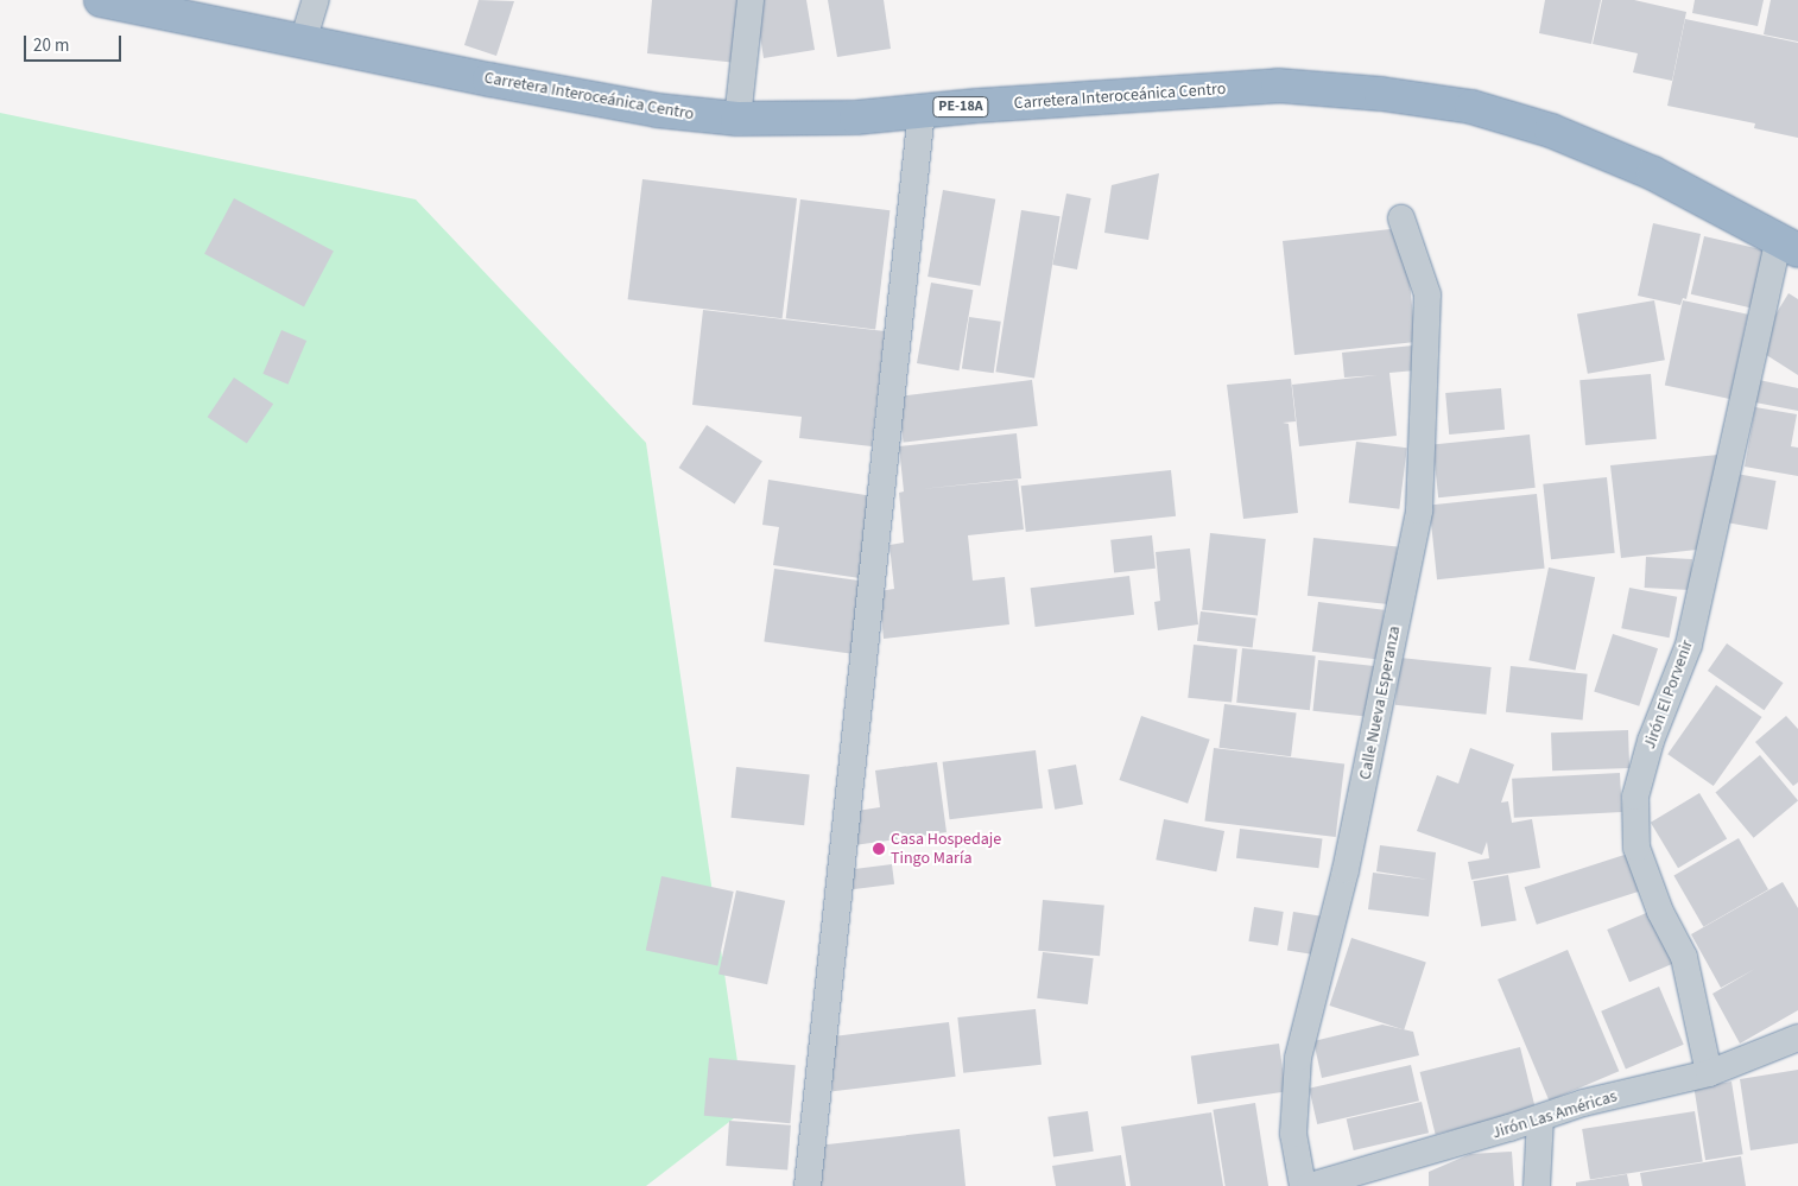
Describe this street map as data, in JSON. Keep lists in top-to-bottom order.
{
  "streets": {
    "highway": ["Carretera Interoceánica Centro", "PE-18A"],
    "street": ["Jirón El Porvenir", "Calle Nueva Esperanza", "Jirón Las Américas"]
  },
  "crossings": [
    ["Carretera Interoceánica Centro", "Jirón El Porvenir"],
    ["Jirón El Porvenir", "Jirón Las Américas"]
  ],
  "places": ["Casa Hospedaje Tingo María"],
  "scale_bar": "20 m"
}
